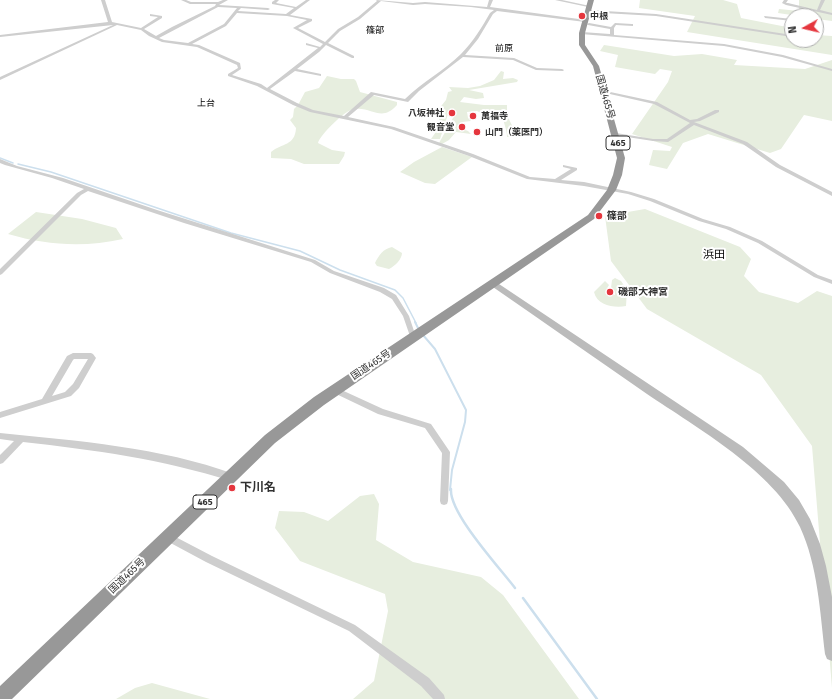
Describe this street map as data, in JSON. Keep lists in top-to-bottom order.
{
  "streets": {
    "highway": ["国道465号", "465"]
  },
  "districts": [
    "篠部",
    "前原",
    "上台",
    "浜田"
  ],
  "places": [
    "中根",
    "八坂神社",
    "萬福寺",
    "観音堂",
    "山門（薬医門）",
    "篠部",
    "磯部大神宮",
    "下川名"
  ],
  "north": "left"
}
